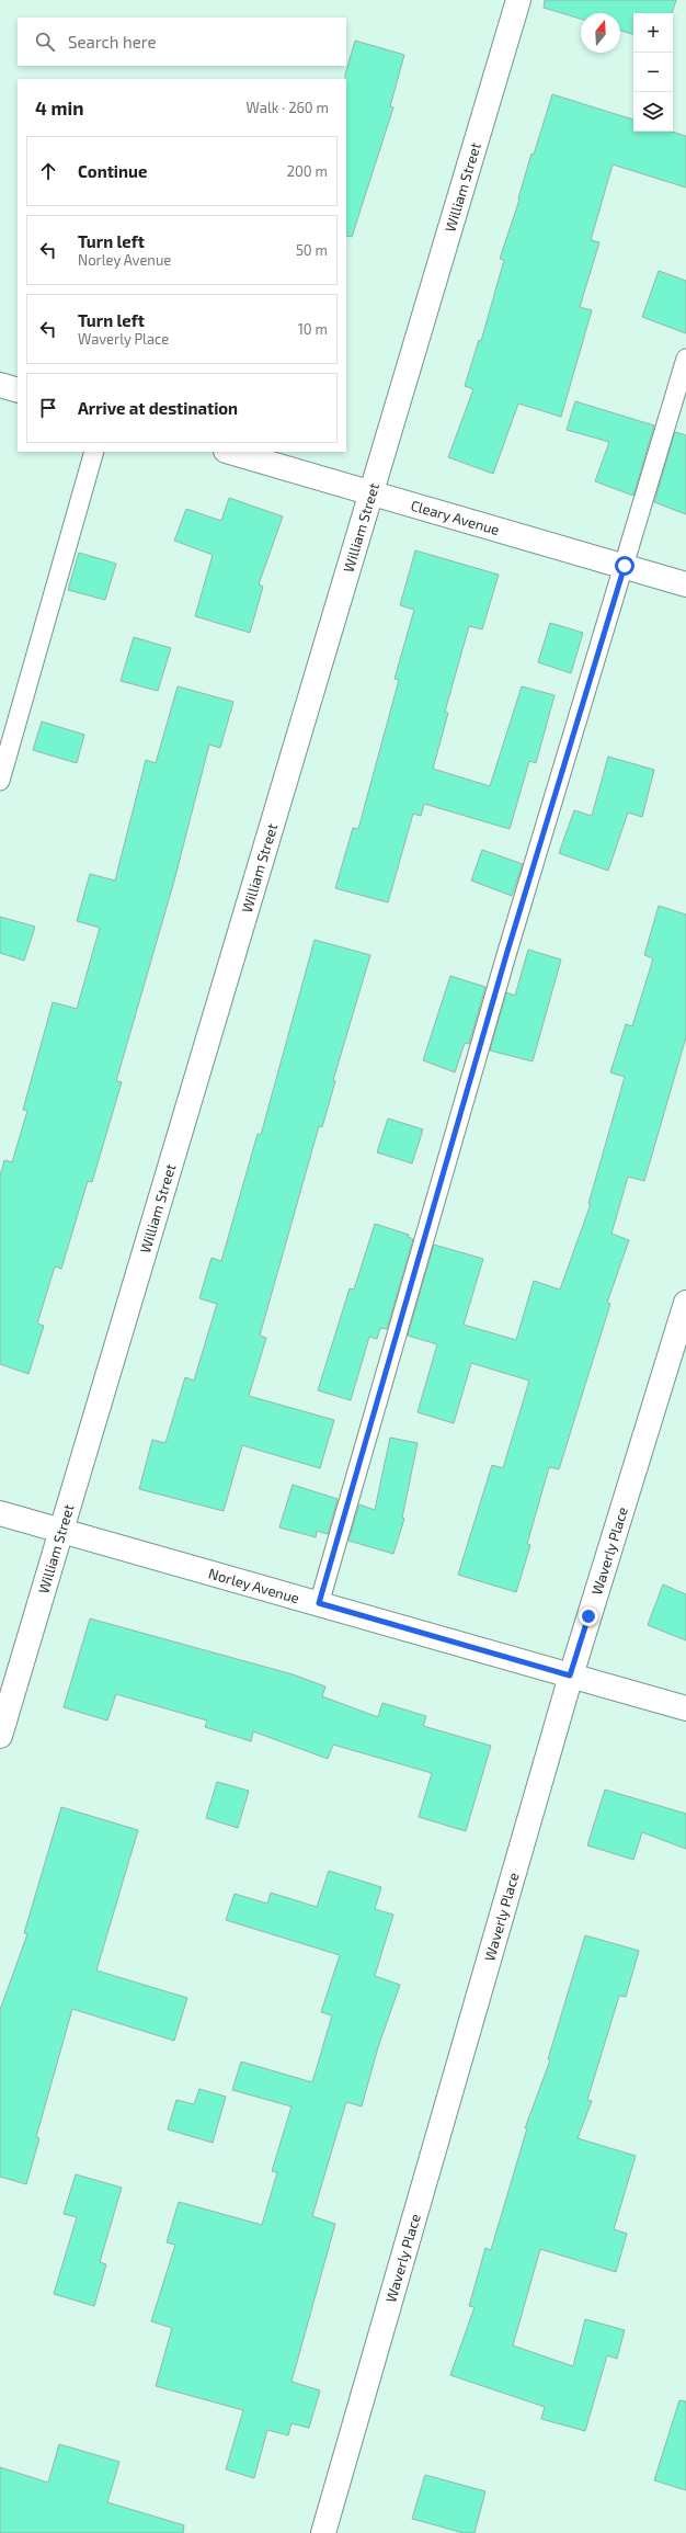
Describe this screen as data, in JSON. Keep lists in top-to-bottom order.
{
  "streets": {
    "street": [
      "William Street",
      "Cleary Avenue",
      "Waverly Place",
      "Norley Avenue"
    ]
  },
  "crossings": [
    ["William Street", "Cleary Avenue"],
    ["William Street", "Norley Avenue"],
    ["Waverly Place", "Norley Avenue"]
  ],
  "north": "top",
  "page": {
    "map_buttons": ["+", "−"],
    "search": "Search here",
    "heading": ["4 min", "Walk · 260 m"],
    "list": [
      ["Continue", "200 m"],
      ["Turn left", "Norley Avenue", "50 m"],
      ["Turn left", "Waverly Place", "10 m"],
      "Arrive at destination"
    ]
  }
}
